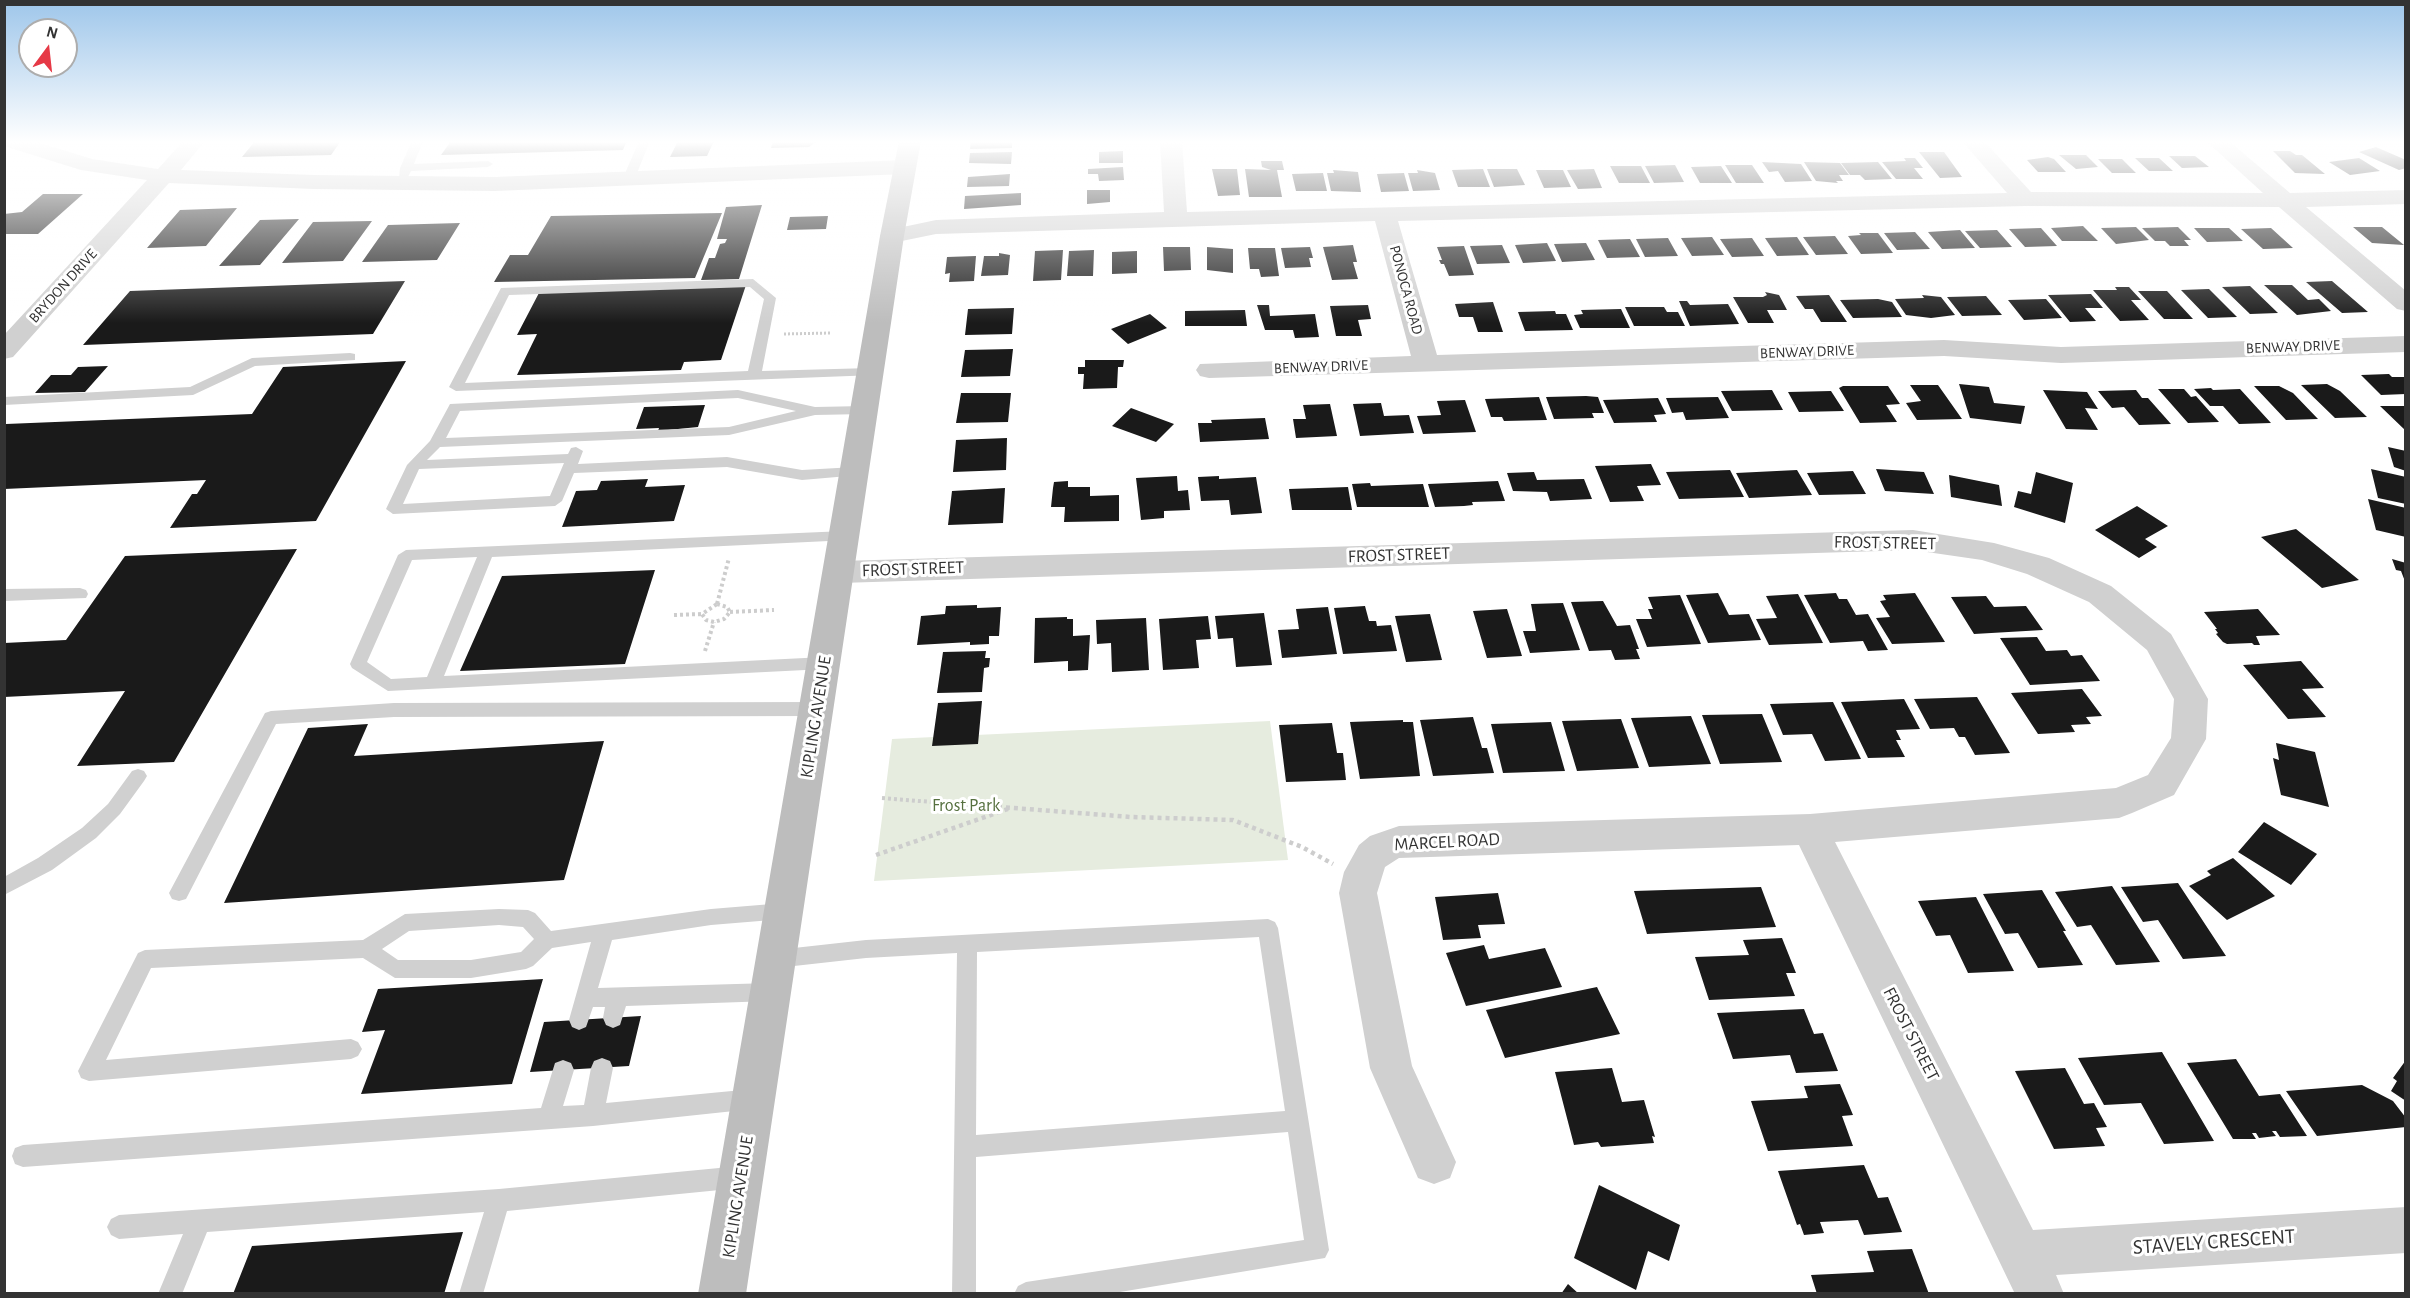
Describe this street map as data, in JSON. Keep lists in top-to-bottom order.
{
  "streets": {
    "main road": ["KIPLING AVENUE"],
    "street": [
      "BRYDON DRIVE",
      "PONOCA ROAD",
      "BENWAY DRIVE",
      "FROST STREET",
      "MARCEL ROAD",
      "STAVELY CRESCENT"
    ]
  },
  "crossings": [
    ["PONOCA ROAD", "BENWAY DRIVE"],
    ["FROST STREET", "KIPLING AVENUE"],
    ["FROST STREET", "MARCEL ROAD"],
    ["FROST STREET", "STAVELY CRESCENT"]
  ],
  "parks": ["Frost Park"],
  "north": "top"
}
